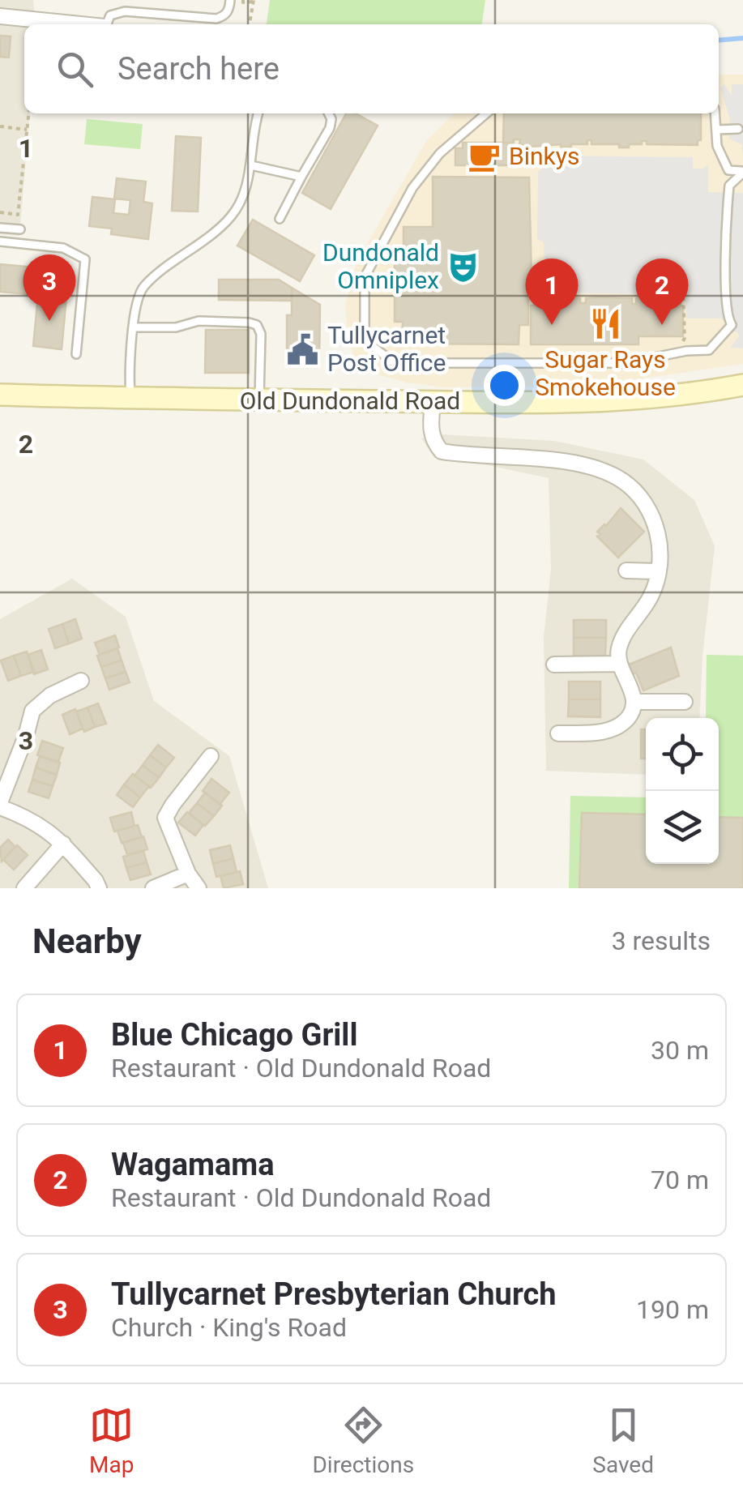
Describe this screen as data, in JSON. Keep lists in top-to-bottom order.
{
  "streets": {
    "street": ["Old Dundonald Road"]
  },
  "places": {
    "cafe": ["Binkys"],
    "theatre": ["Dundonald Omniplex"],
    "restaurant": ["Sugar Rays Smokehouse"],
    "public building": ["Tullycarnet Post Office"]
  },
  "page": {
    "search": "Search here",
    "pins": ["3", "1", "2"],
    "heading": ["Nearby", "3 results"],
    "list": [
      {
        "mark": "1",
        "name": "Blue Chicago Grill",
        "note": "Restaurant · Old Dundonald Road",
        "value": "30 m"
      },
      {
        "mark": "2",
        "name": "Wagamama",
        "note": "Restaurant · Old Dundonald Road",
        "value": "70 m"
      },
      {
        "mark": "3",
        "name": "Tullycarnet Presbyterian Church",
        "note": "Church · King's Road",
        "value": "190 m"
      }
    ],
    "nav": ["Map", "Directions", "Saved"]
  },
  "grid": {
    "rows": ["1", "2", "3"]
  }
}
